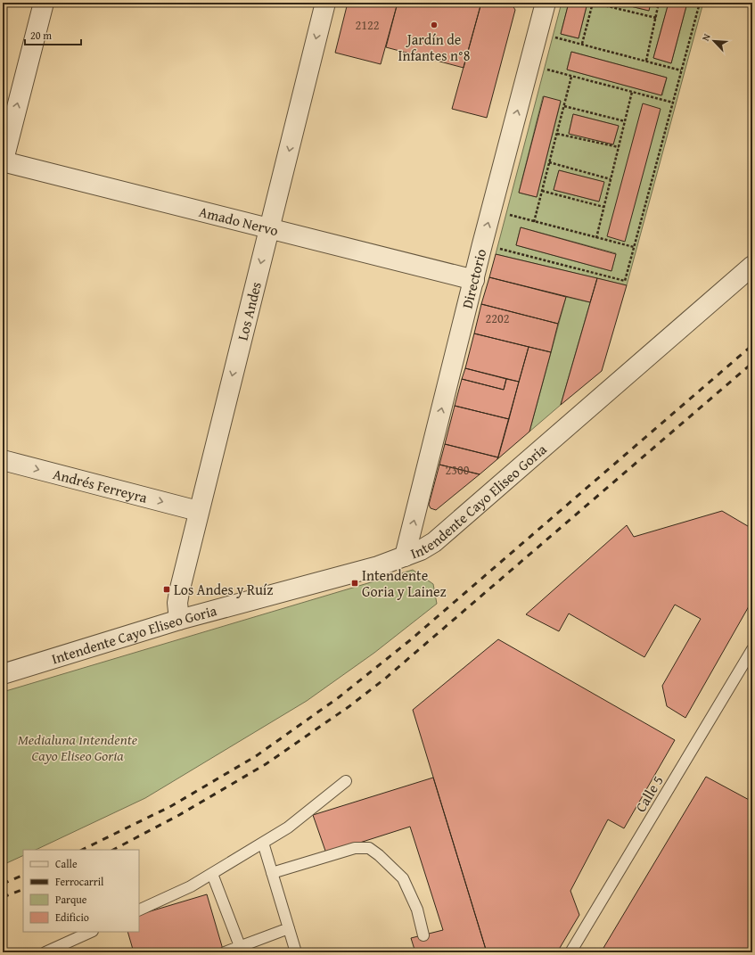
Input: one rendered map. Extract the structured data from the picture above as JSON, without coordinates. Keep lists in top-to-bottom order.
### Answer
{
  "streets": {
    "street": [
      "Amado Nervo",
      "Directorio",
      "Los Andes",
      "Andrés Ferreyra",
      "Intendente Cayo Eliseo Goria"
    ],
    "lane": ["Calle 5"]
  },
  "crossings": [
    ["Amado Nervo", "Directorio"],
    ["Amado Nervo", "Los Andes"],
    ["Directorio", "Intendente Cayo Eliseo Goria"],
    ["Los Andes", "Andrés Ferreyra"],
    ["Los Andes", "Intendente Cayo Eliseo Goria"]
  ],
  "one_way": ["Directorio", "Los Andes", "Andrés Ferreyra"],
  "parks": ["Medialuna Intendente Cayo Eliseo Goria"],
  "places": {
    "other": ["Jardín de Infantes n°8"],
    "transit": ["Intendente Goria y Lainez", "Los Andes y Ruíz"]
  },
  "house_numbers": ["2122", "2202", "2300"],
  "legend": [
    "Calle",
    "Ferrocarril",
    "Parque",
    "Edificio"
  ],
  "scale_bar": "20 m",
  "north": "top left"
}
